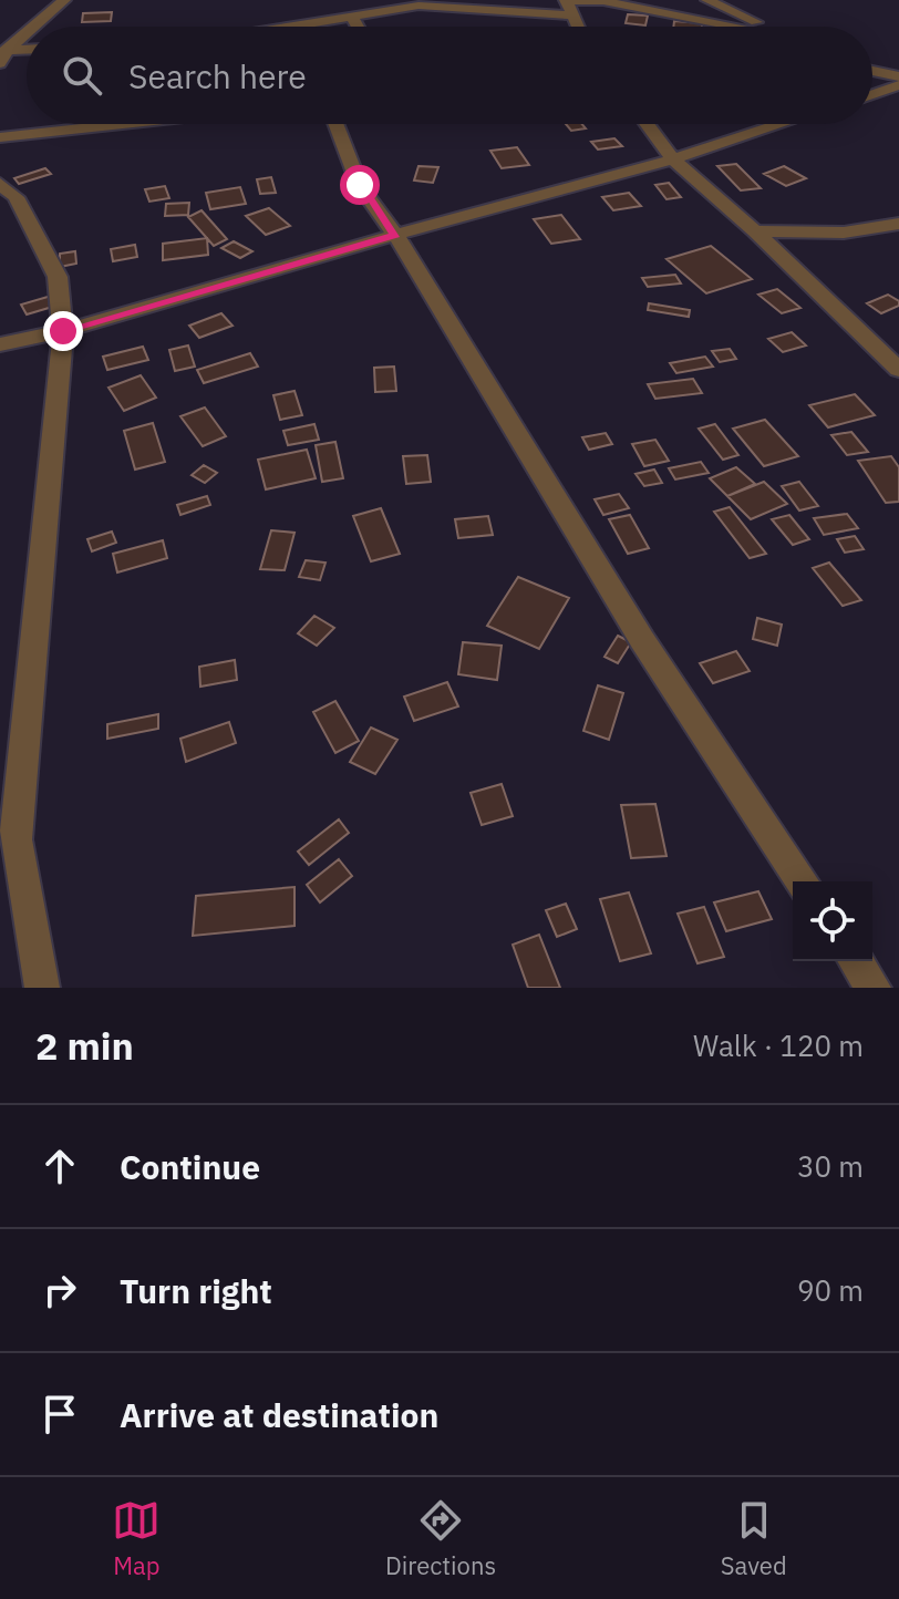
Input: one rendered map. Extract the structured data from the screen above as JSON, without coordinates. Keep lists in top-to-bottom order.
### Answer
{
  "page": {
    "search": "Search here",
    "heading": ["2 min", "Walk · 120 m"],
    "list": [
      ["Continue", "30 m"],
      ["Turn right", "90 m"],
      "Arrive at destination"
    ],
    "nav": ["Map", "Directions", "Saved"]
  }
}
